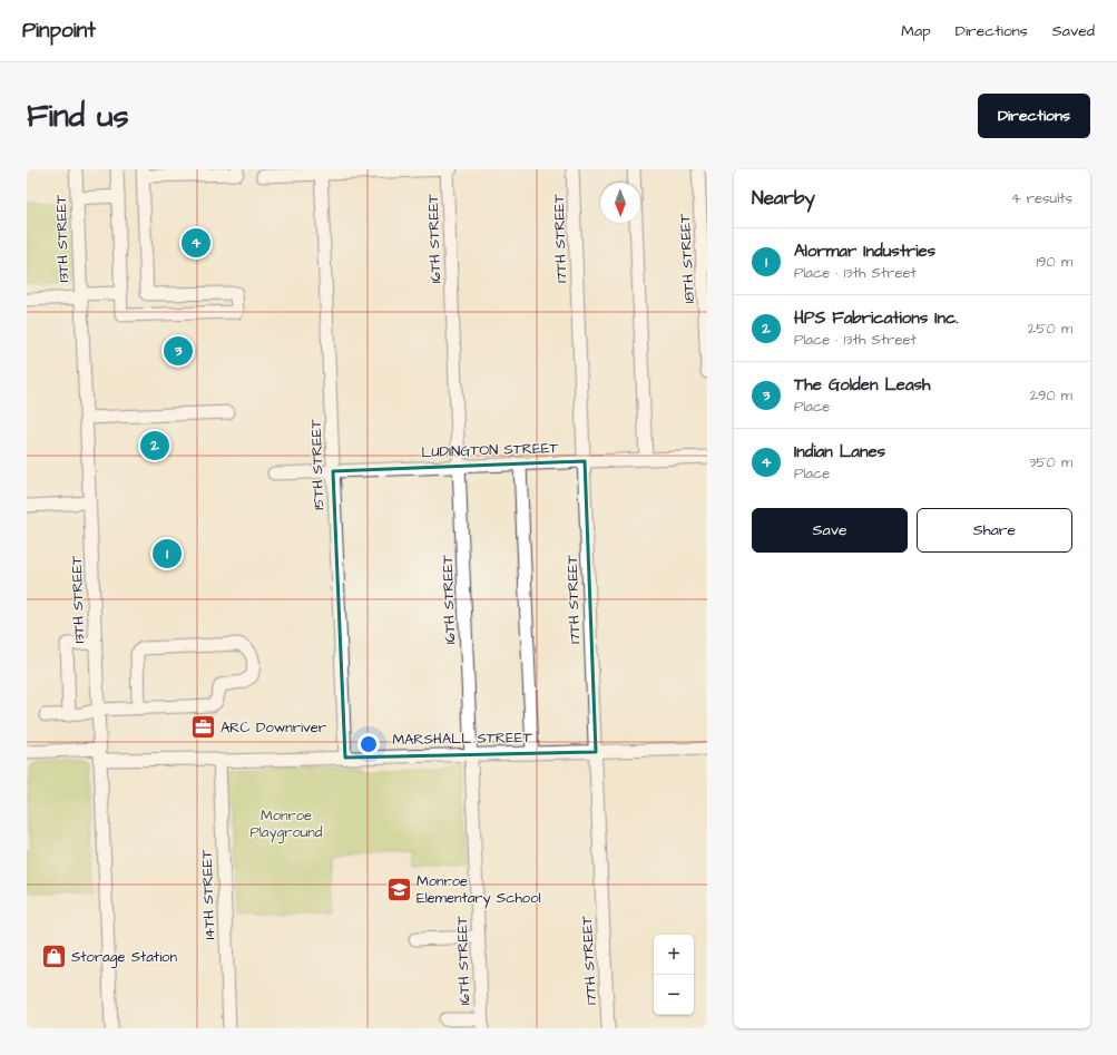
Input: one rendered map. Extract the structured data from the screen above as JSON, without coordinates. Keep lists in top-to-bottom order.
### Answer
{
  "streets": {
    "street": [
      "13TH STREET",
      "16TH STREET",
      "17TH STREET",
      "18TH STREET",
      "LUDINGTON STREET",
      "15TH STREET",
      "MARSHALL STREET",
      "14TH STREET"
    ]
  },
  "crossings": [
    ["13TH STREET", "MARSHALL STREET"],
    ["16TH STREET", "LUDINGTON STREET"],
    ["16TH STREET", "MARSHALL STREET"],
    ["17TH STREET", "LUDINGTON STREET"],
    ["17TH STREET", "MARSHALL STREET"],
    ["LUDINGTON STREET", "15TH STREET"],
    ["15TH STREET", "MARSHALL STREET"],
    ["MARSHALL STREET", "14TH STREET"]
  ],
  "parks": ["Monroe Playground"],
  "places": {
    "office": ["ARC Downriver"],
    "school or university": ["Monroe Elementary School"],
    "shop": ["Storage Station"]
  },
  "north": "bottom",
  "page": {
    "header": "Pinpoint",
    "nav": ["Map", "Directions", "Saved"],
    "buttons": [
      "Directions",
      ["Save", "Share"]
    ],
    "title": "Find us",
    "heading": ["Nearby", "4 results"],
    "pins": [
      "4",
      "3",
      "2",
      "1"
    ],
    "list": [
      {
        "mark": "1",
        "name": "Alormar Industries",
        "note": "Place · 13th Street",
        "value": "190 m"
      },
      {
        "mark": "2",
        "name": "HPS Fabrications Inc.",
        "note": "Place · 13th Street",
        "value": "250 m"
      },
      {
        "mark": "3",
        "name": "The Golden Leash",
        "note": "Place",
        "value": "290 m"
      },
      {
        "mark": "4",
        "name": "Indian Lanes",
        "note": "Place",
        "value": "350 m"
      }
    ],
    "map_buttons": ["+", "−"]
  }
}
